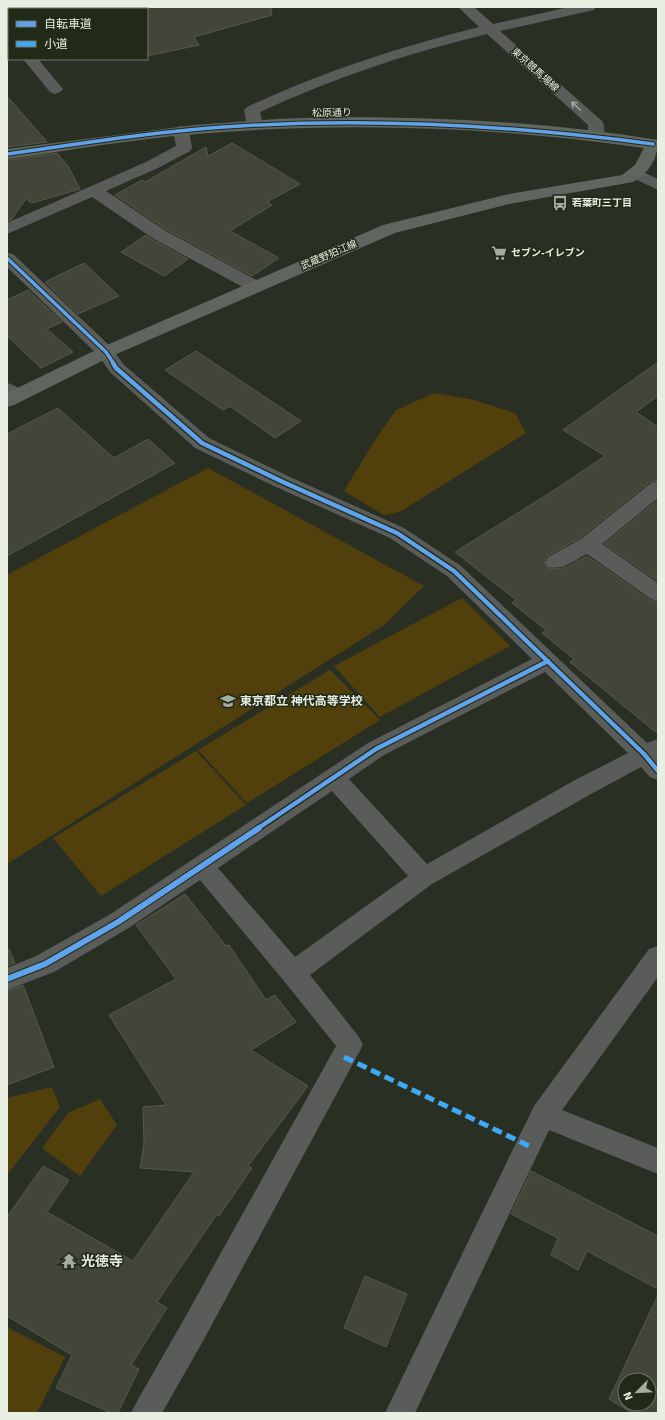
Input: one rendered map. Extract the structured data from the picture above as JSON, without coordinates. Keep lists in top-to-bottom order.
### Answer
{
  "streets": {
    "main road": ["松原通り", "武蔵野狛江線"],
    "street": ["東京競馬場線"]
  },
  "crossings": [
    ["東京競馬場線", "松原通り"]
  ],
  "one_way": ["東京競馬場線"],
  "places": {
    "bus stop": ["若葉町三丁目"],
    "supermarket": ["セブン-イレブン"],
    "school or university": ["東京都立 神代高等学校"],
    "temple": ["光徳寺"]
  },
  "legend": ["自転車道", "小道"],
  "north": "bottom left"
}
